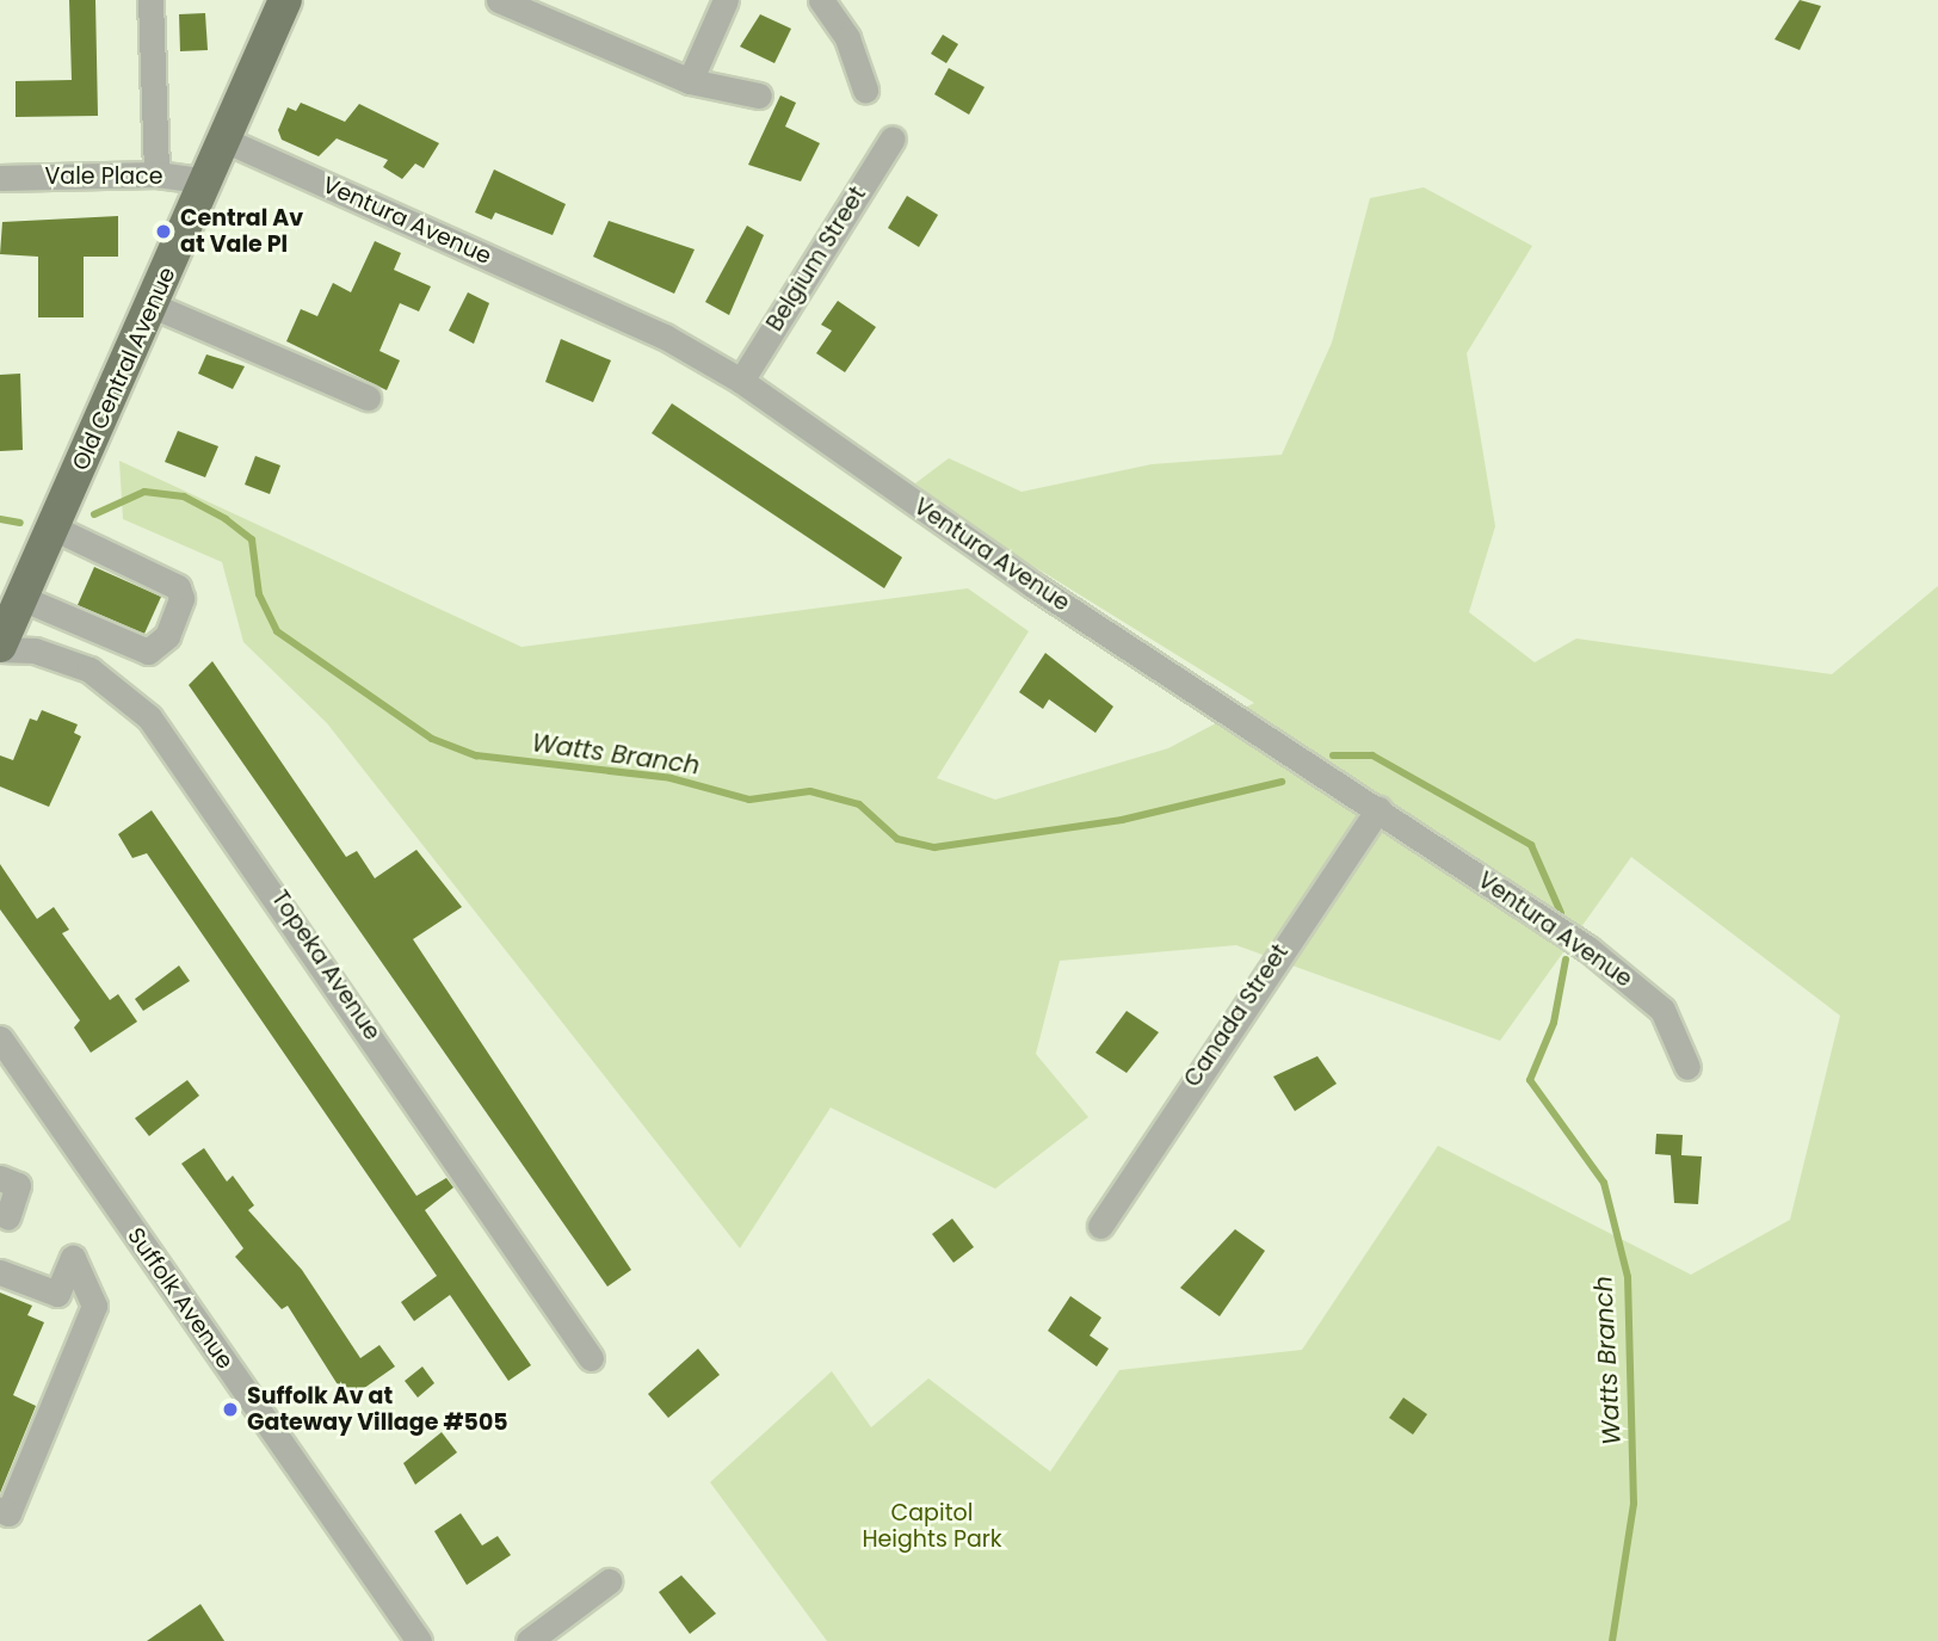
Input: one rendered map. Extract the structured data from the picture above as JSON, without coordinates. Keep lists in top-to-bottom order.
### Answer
{
  "streets": {
    "main road": ["Old Central Avenue"],
    "street": [
      "Vale Place",
      "Ventura Avenue",
      "Belgium Street",
      "Topeka Avenue",
      "Canada Street",
      "Suffolk Avenue"
    ]
  },
  "crossings": [
    ["Vale Place", "Old Central Avenue"],
    ["Ventura Avenue", "Belgium Street"],
    ["Ventura Avenue", "Old Central Avenue"],
    ["Ventura Avenue", "Canada Street"],
    ["Old Central Avenue", "Topeka Avenue"]
  ],
  "water": ["Watts Branch"],
  "parks": ["Capitol Heights Park"],
  "places": ["Central Av at Vale Pl", "Suffolk Av at Gateway Village #505"]
}
